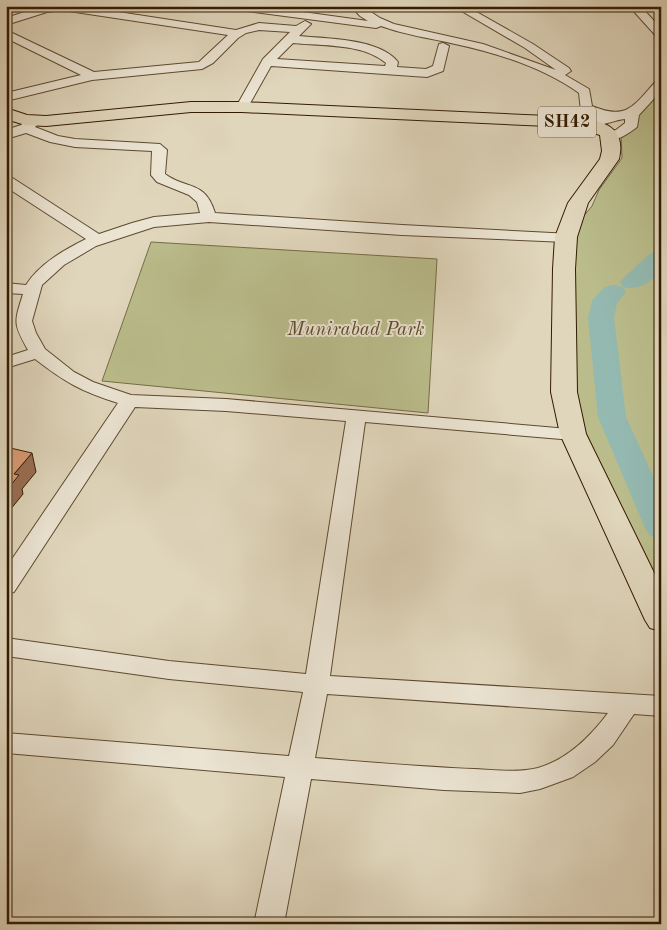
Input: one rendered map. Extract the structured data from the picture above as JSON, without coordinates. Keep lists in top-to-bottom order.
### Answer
{
  "streets": {
    "main road": ["SH42"]
  },
  "parks": ["Munirabad Park"]
}
